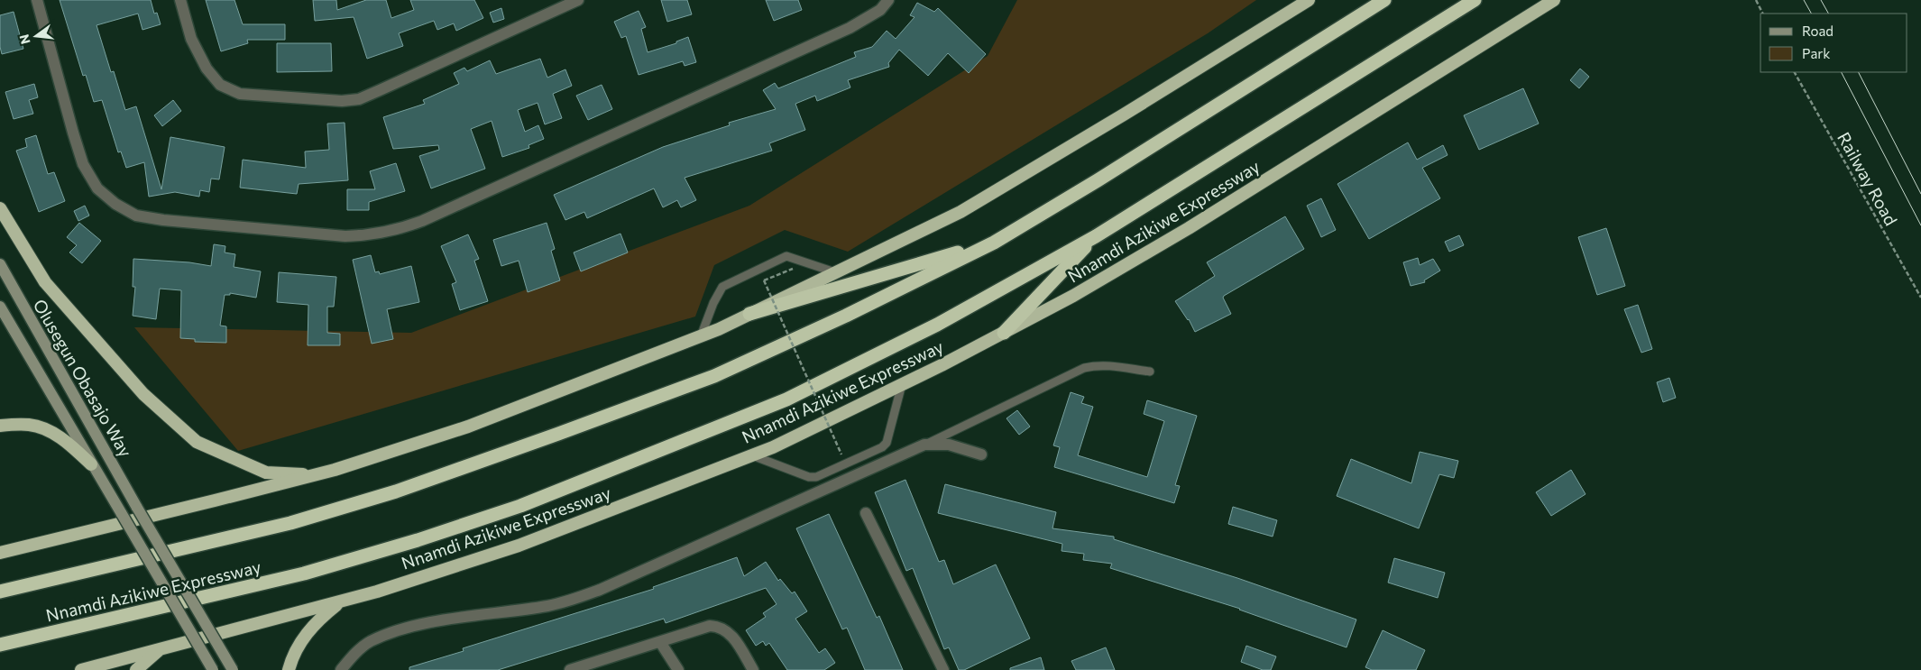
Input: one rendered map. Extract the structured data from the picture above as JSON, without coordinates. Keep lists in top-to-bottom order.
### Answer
{
  "streets": {
    "highway": ["Nnamdi Azikiwe Expressway"],
    "main road": ["Olusegun Obasajo Way"],
    "path": ["Railway Road"]
  },
  "legend": ["Road", "Park"],
  "north": "left"
}
